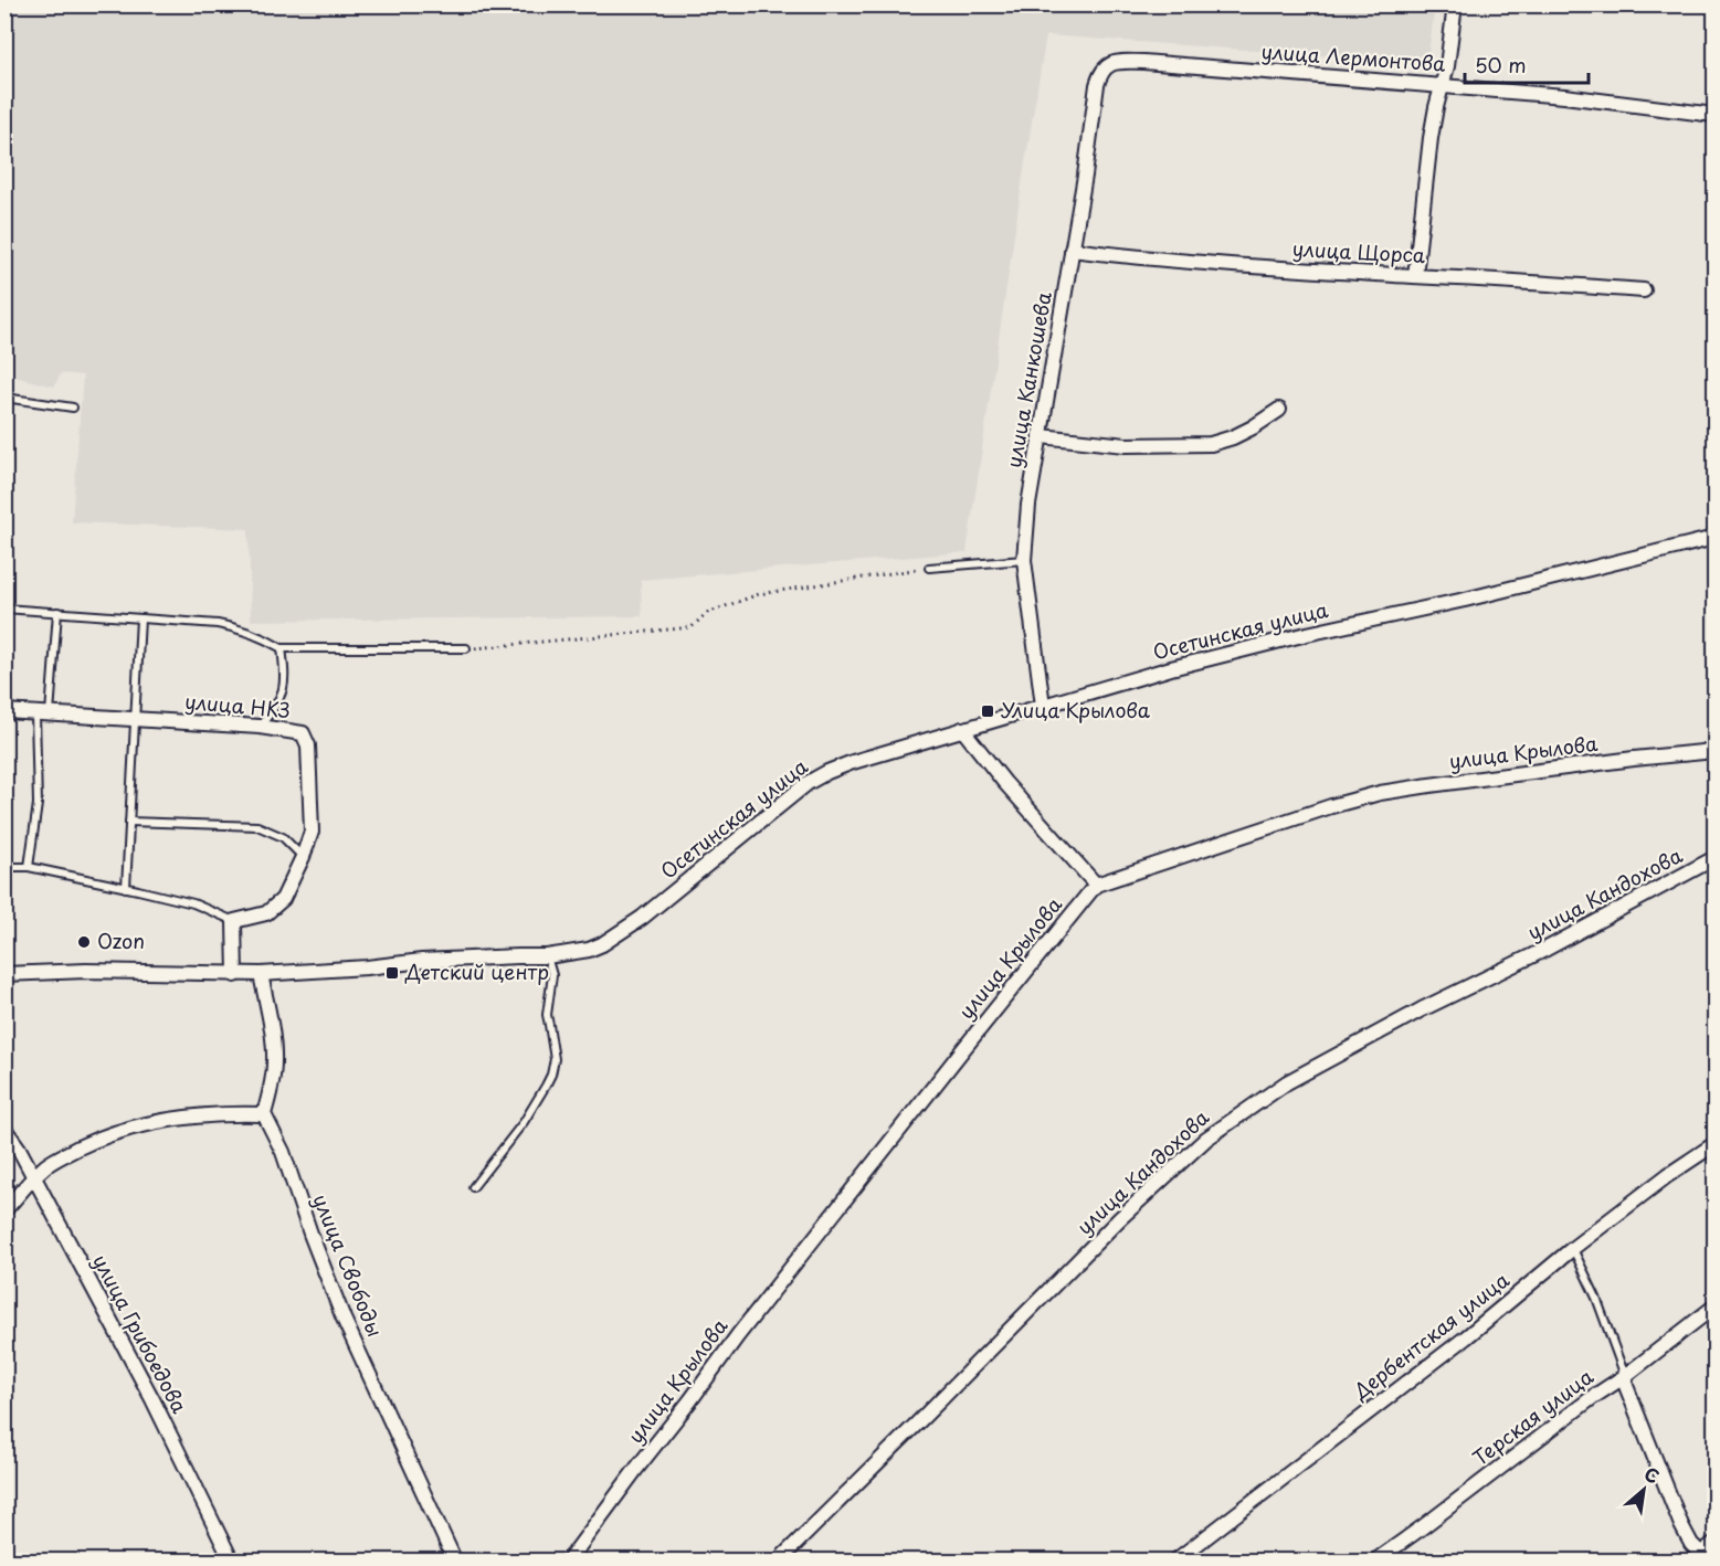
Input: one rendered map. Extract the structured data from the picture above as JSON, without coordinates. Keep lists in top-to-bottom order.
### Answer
{
  "streets": {
    "street": [
      "улица Лермонтова",
      "улица Щорса",
      "улица Канкошева",
      "Осетинская улица",
      "улица НКЗ",
      "улица Крылова",
      "улица Кандохова",
      "улица Свободы",
      "улица Грибоедова",
      "Дербентская улица",
      "Терская улица"
    ]
  },
  "crossings": [
    ["улица Лермонтова", "улица Канкошева"],
    ["улица Щорса", "улица Канкошева"],
    ["улица Канкошева", "Осетинская улица"]
  ],
  "places": {
    "transit": ["Улица Крылова", "Детский центр"],
    "other": ["Ozon"]
  },
  "scale_bar": "50 m",
  "north": "top right"
}
